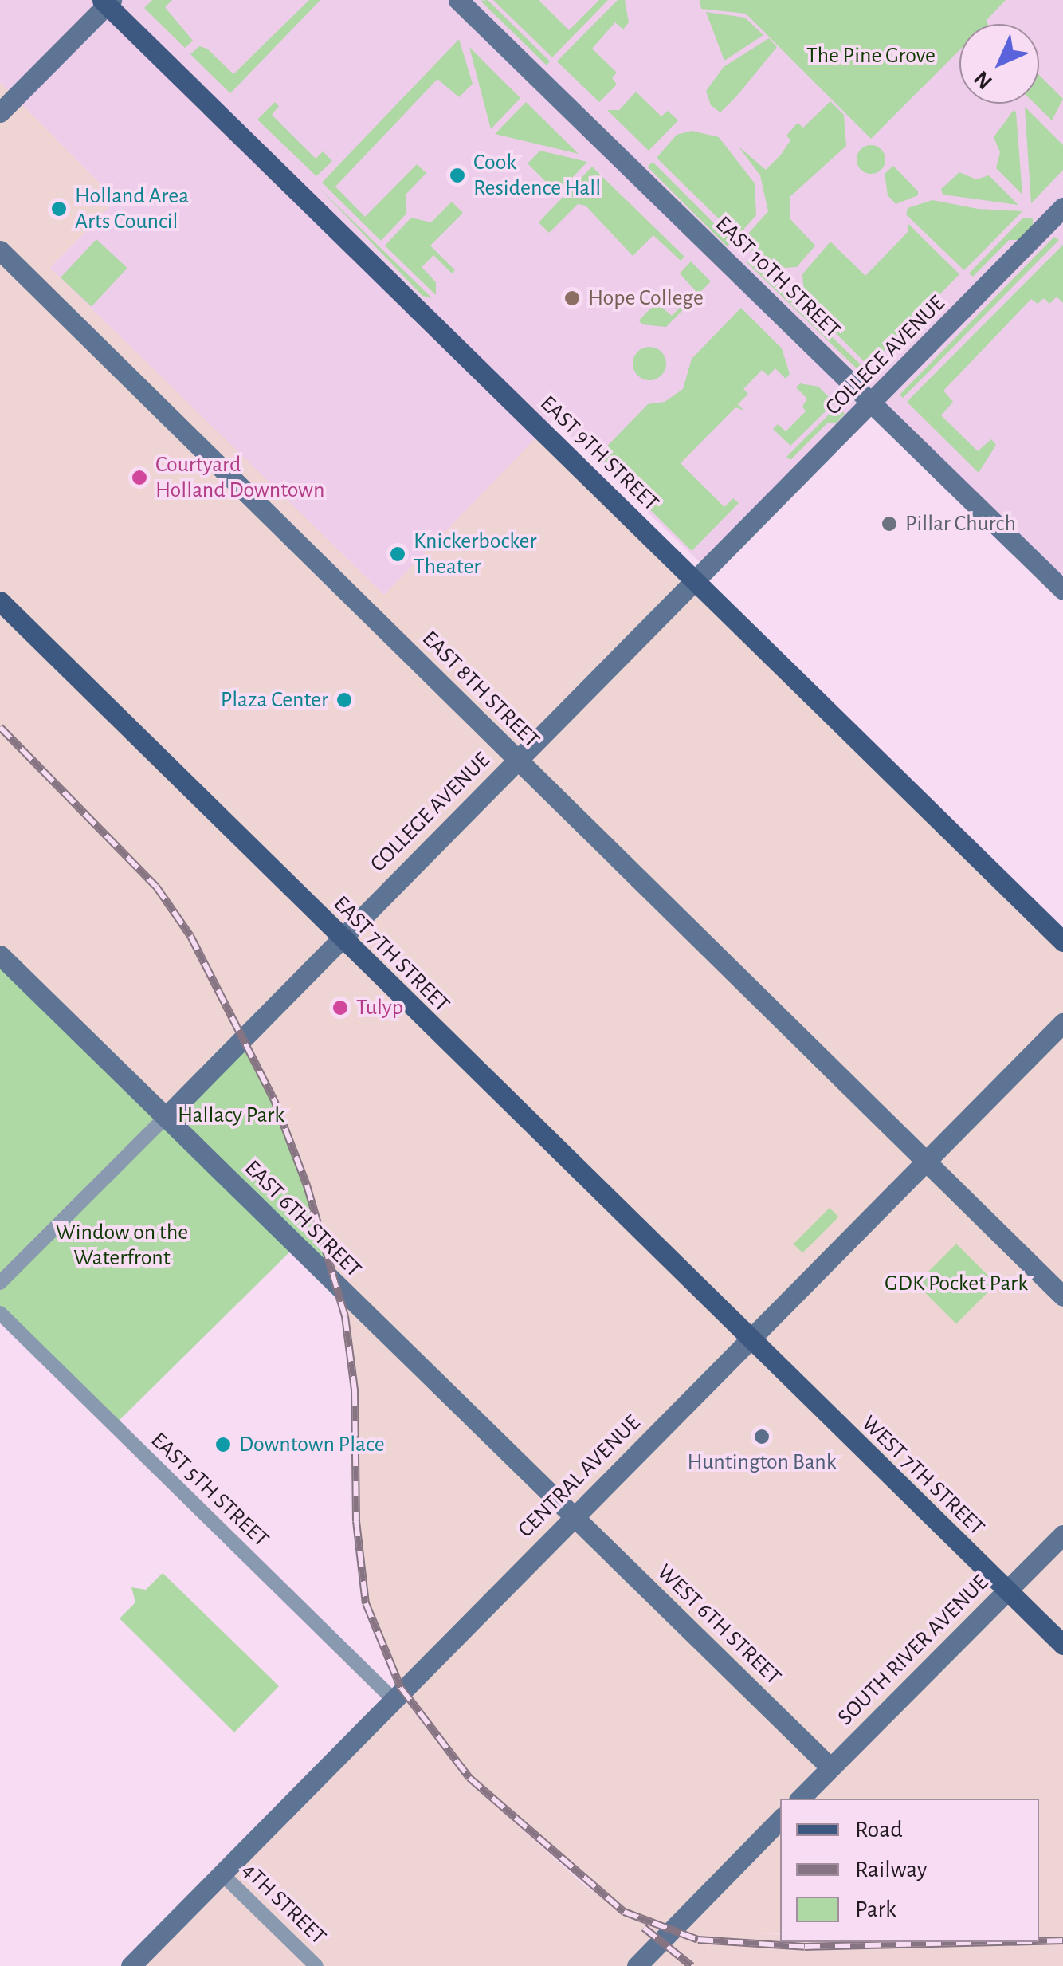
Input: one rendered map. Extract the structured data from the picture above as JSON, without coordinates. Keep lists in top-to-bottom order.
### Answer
{
  "streets": {
    "main road": ["EAST 9TH STREET", "EAST 7TH STREET", "WEST 7TH STREET"],
    "street": [
      "EAST 10TH STREET",
      "COLLEGE AVENUE",
      "EAST 8TH STREET",
      "EAST 6TH STREET",
      "CENTRAL AVENUE",
      "EAST 5TH STREET",
      "WEST 6TH STREET",
      "SOUTH RIVER AVENUE",
      "4TH STREET"
    ]
  },
  "crossings": [
    ["EAST 10TH STREET", "COLLEGE AVENUE"],
    ["COLLEGE AVENUE", "EAST 9TH STREET"],
    ["COLLEGE AVENUE", "EAST 8TH STREET"],
    ["COLLEGE AVENUE", "EAST 7TH STREET"],
    ["COLLEGE AVENUE", "EAST 6TH STREET"],
    ["EAST 8TH STREET", "CENTRAL AVENUE"],
    ["EAST 7TH STREET", "WEST 7TH STREET"],
    ["EAST 7TH STREET", "CENTRAL AVENUE"],
    ["EAST 6TH STREET", "CENTRAL AVENUE"],
    ["EAST 6TH STREET", "WEST 6TH STREET"],
    ["WEST 7TH STREET", "CENTRAL AVENUE"],
    ["WEST 7TH STREET", "SOUTH RIVER AVENUE"],
    ["CENTRAL AVENUE", "EAST 5TH STREET"],
    ["CENTRAL AVENUE", "WEST 6TH STREET"],
    ["CENTRAL AVENUE", "4TH STREET"],
    ["WEST 6TH STREET", "SOUTH RIVER AVENUE"]
  ],
  "parks": [
    "The Pine Grove",
    "Hallacy Park",
    "Window on the Waterfront",
    "GDK Pocket Park"
  ],
  "places": [
    "Cook Residence Hall",
    "Holland Area Arts Council",
    "Hope College",
    "Courtyard Holland Downtown",
    "Pillar Church",
    "Knickerbocker Theater",
    "Plaza Center",
    "Tulyp",
    "Huntington Bank",
    "Downtown Place"
  ],
  "legend": ["Road", "Railway", "Park"],
  "north": "bottom left"
}
